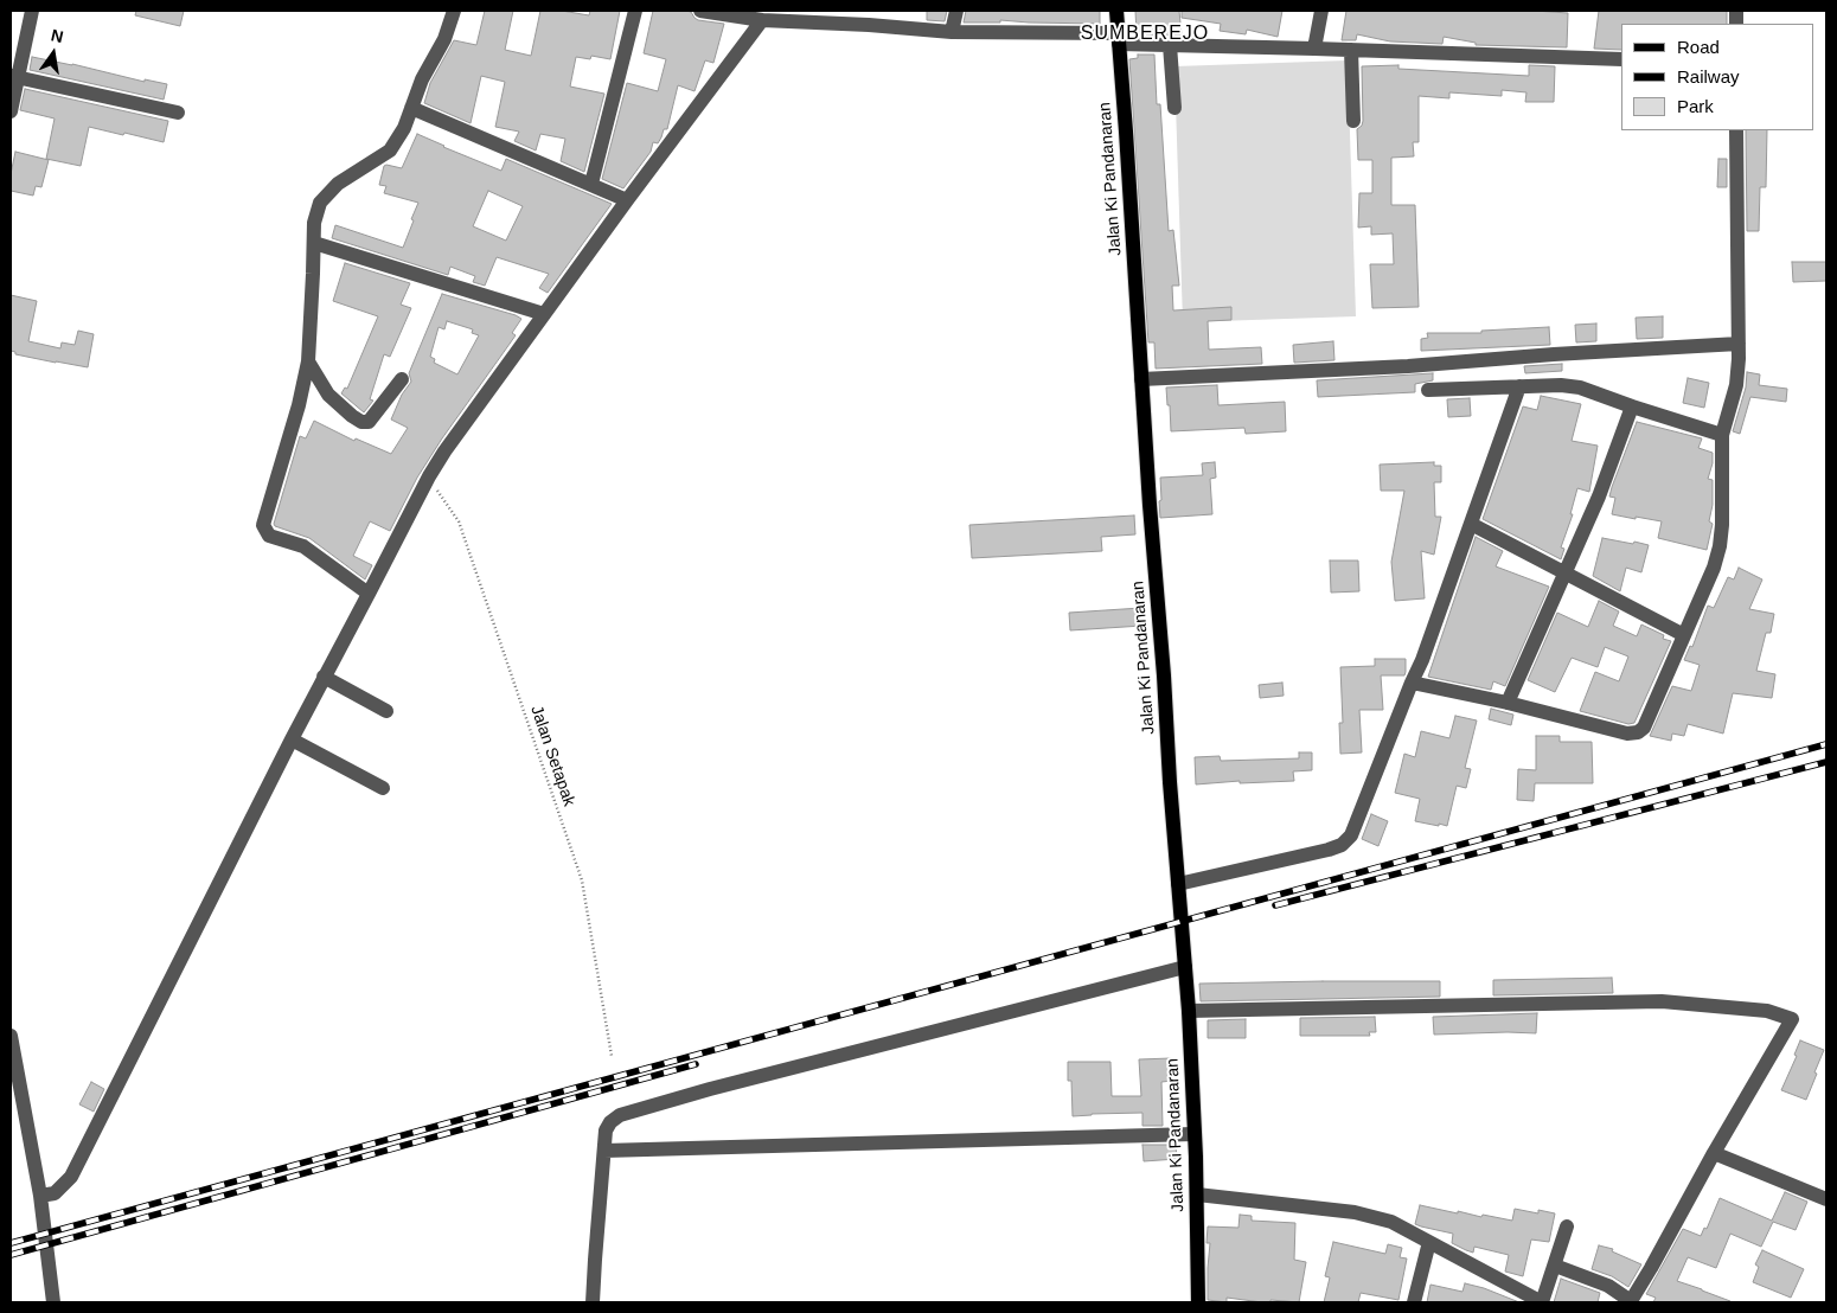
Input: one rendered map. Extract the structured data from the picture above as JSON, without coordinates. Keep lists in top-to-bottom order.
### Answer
{
  "streets": {
    "main road": ["Jalan Ki Pandanaran"],
    "path": ["Jalan Setapak"]
  },
  "districts": ["SUMBEREJO"],
  "legend": ["Road", "Railway", "Park"],
  "north": "top"
}
